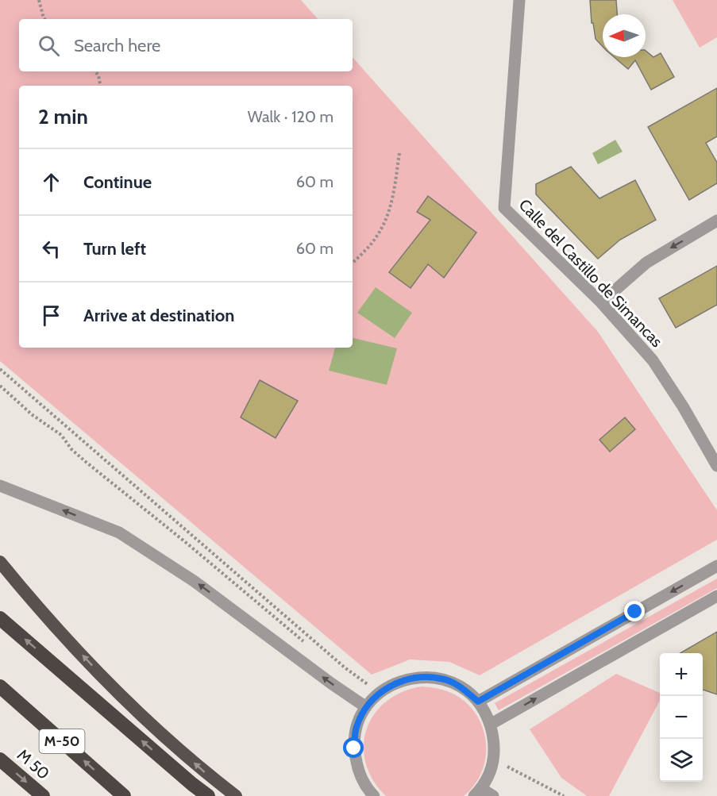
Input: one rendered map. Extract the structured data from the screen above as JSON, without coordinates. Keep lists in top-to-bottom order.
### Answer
{
  "streets": {
    "highway": ["M-50", "M 50"],
    "street": ["Calle del Castillo de Simancas"]
  },
  "north": "left",
  "page": {
    "search": "Search here",
    "heading": ["2 min", "Walk · 120 m"],
    "list": [
      ["Continue", "60 m"],
      ["Turn left", "60 m"],
      "Arrive at destination"
    ],
    "map_buttons": ["+", "−"]
  }
}
